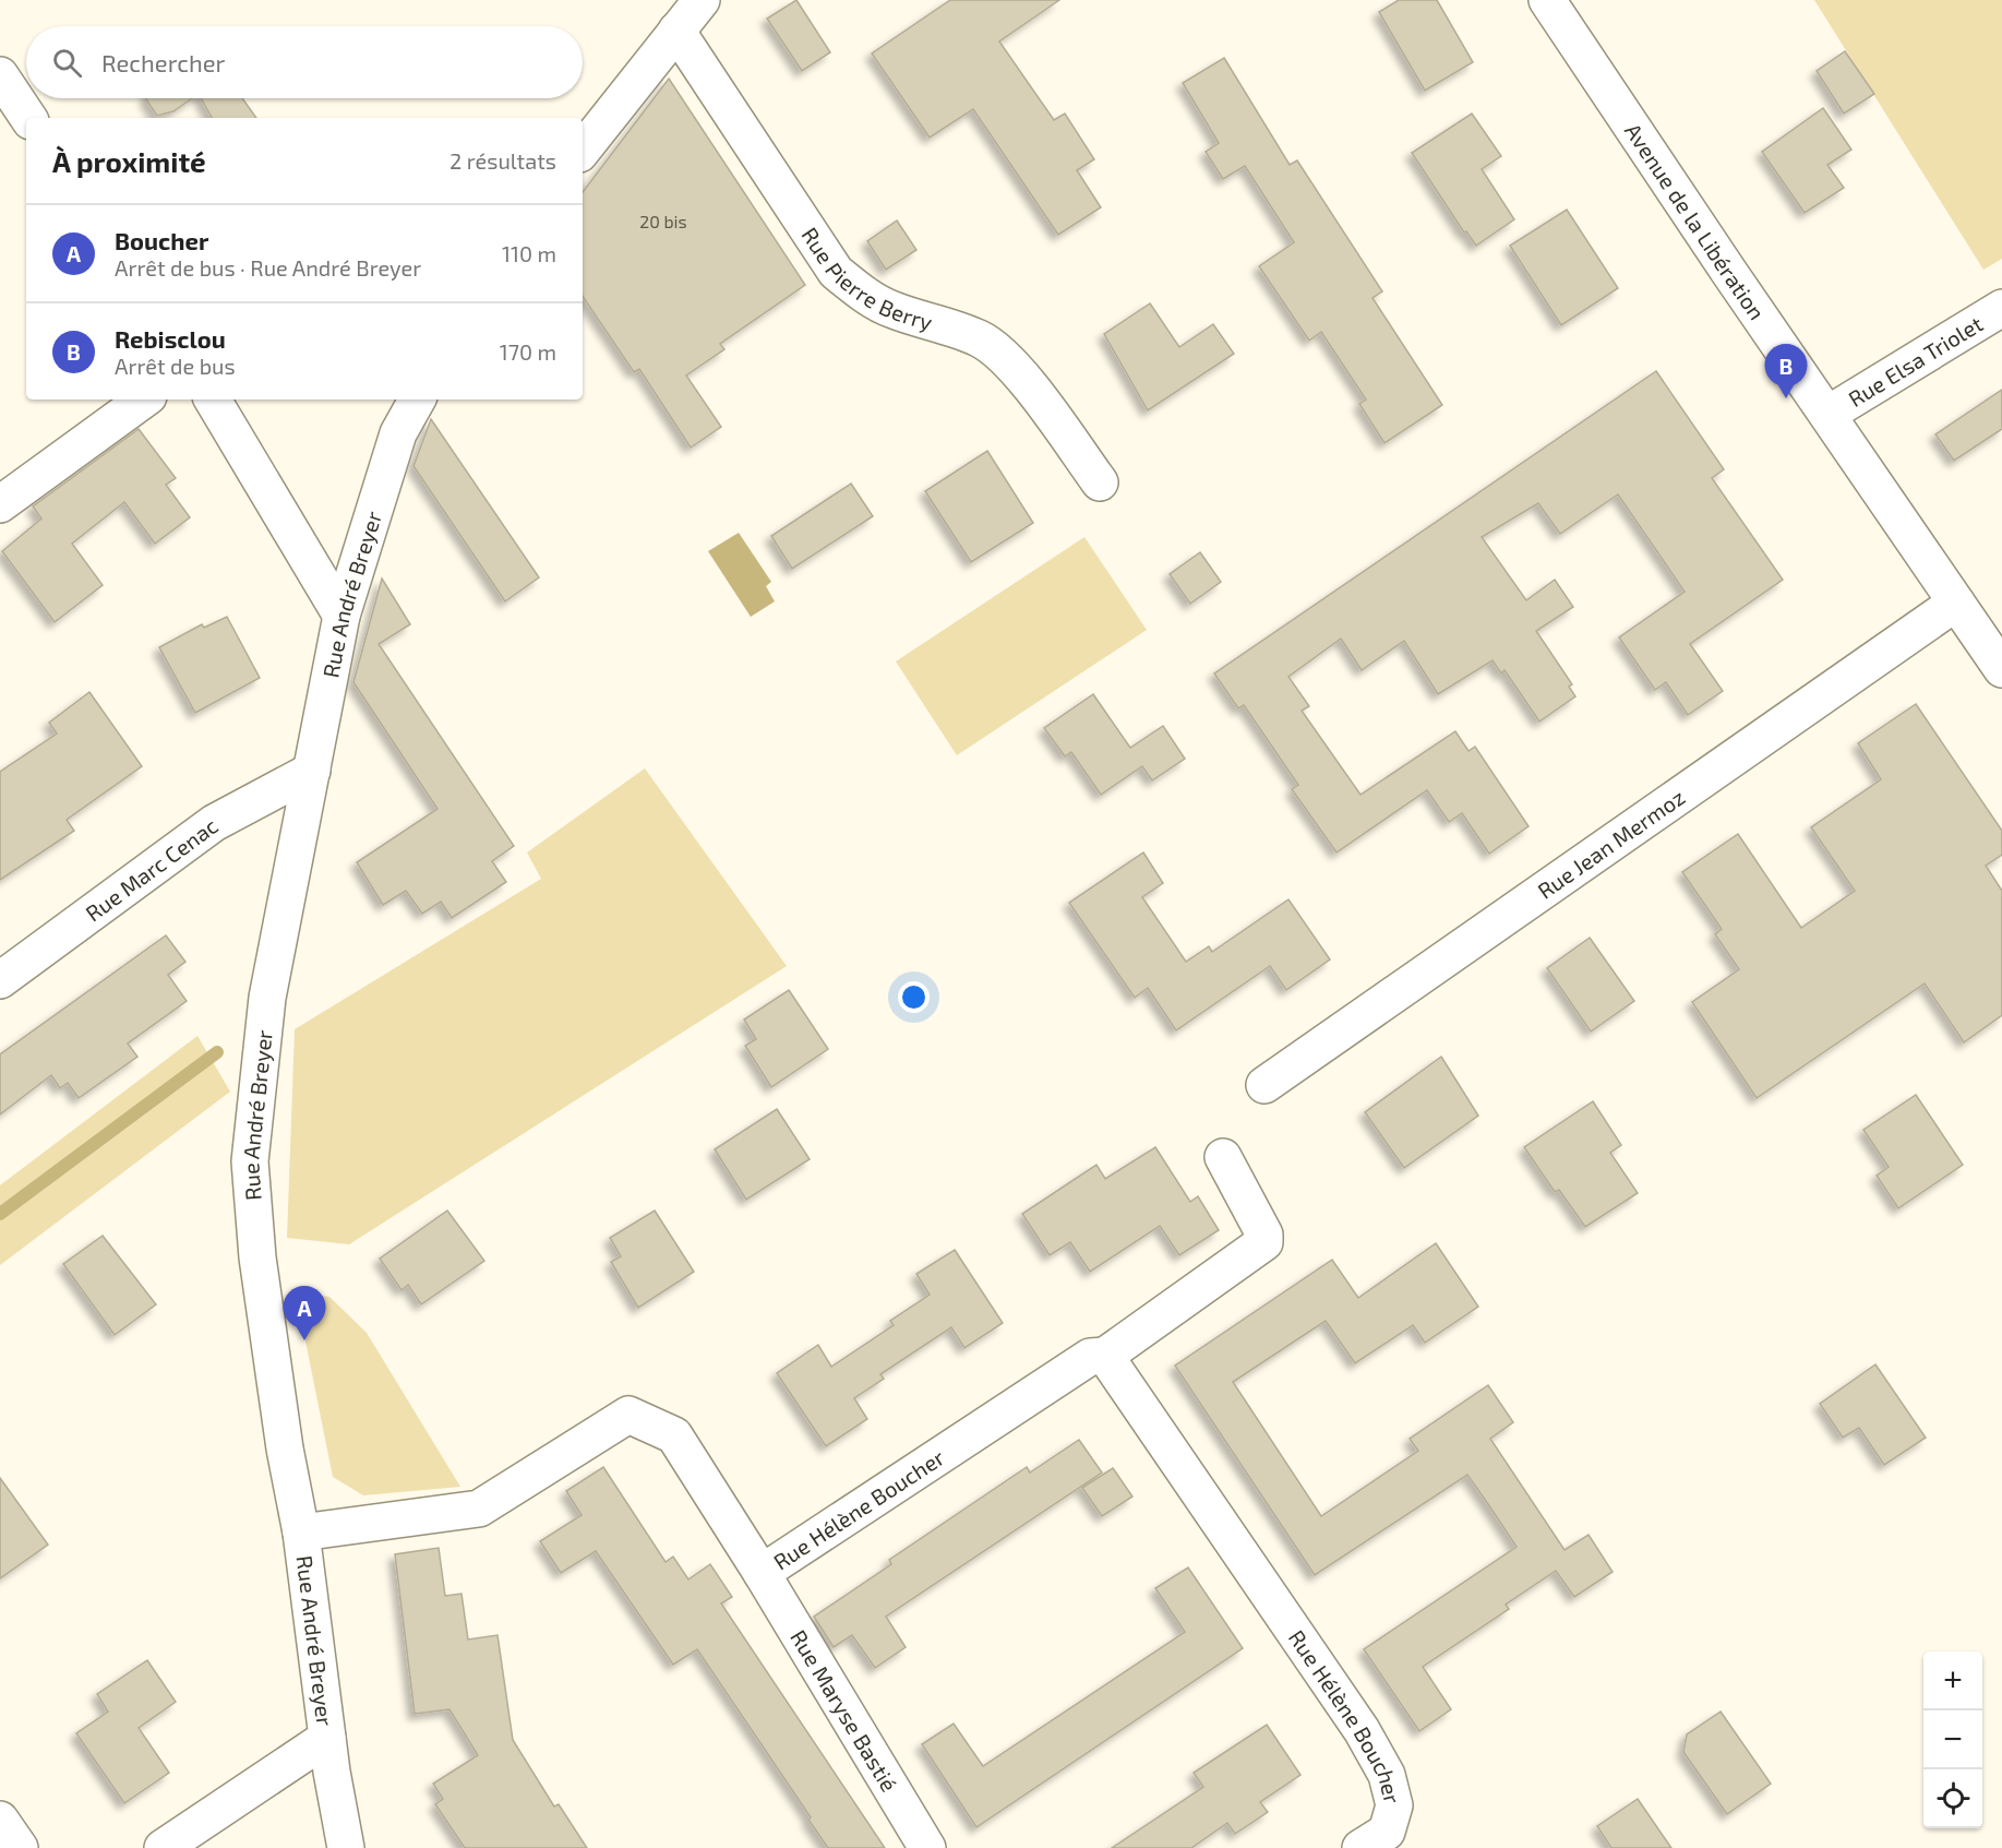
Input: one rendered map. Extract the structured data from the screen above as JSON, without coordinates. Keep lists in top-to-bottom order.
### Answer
{
  "streets": {
    "street": [
      "Avenue de la Libération",
      "Rue Pierre Berry",
      "Rue Elsa Triolet",
      "Rue André Breyer",
      "Rue Jean Mermoz",
      "Rue Marc Cenac",
      "Rue Hélène Boucher",
      "Rue Maryse Bastié"
    ]
  },
  "crossings": [
    ["Avenue de la Libération", "Rue Elsa Triolet"],
    ["Avenue de la Libération", "Rue Jean Mermoz"],
    ["Rue André Breyer", "Rue Marc Cenac"],
    ["Rue André Breyer", "Rue Hélène Boucher"],
    ["Rue Hélène Boucher", "Rue Maryse Bastié"]
  ],
  "house_numbers": ["20 bis"],
  "page": {
    "search": "Rechercher",
    "heading": ["À proximité", "2 résultats"],
    "list": [
      {
        "mark": "A",
        "name": "Boucher",
        "note": "Arrêt de bus · Rue André Breyer",
        "value": "110 m"
      },
      {
        "mark": "B",
        "name": "Rebisclou",
        "note": "Arrêt de bus",
        "value": "170 m"
      }
    ],
    "pins": ["B", "A"],
    "map_buttons": ["+", "−"]
  }
}
